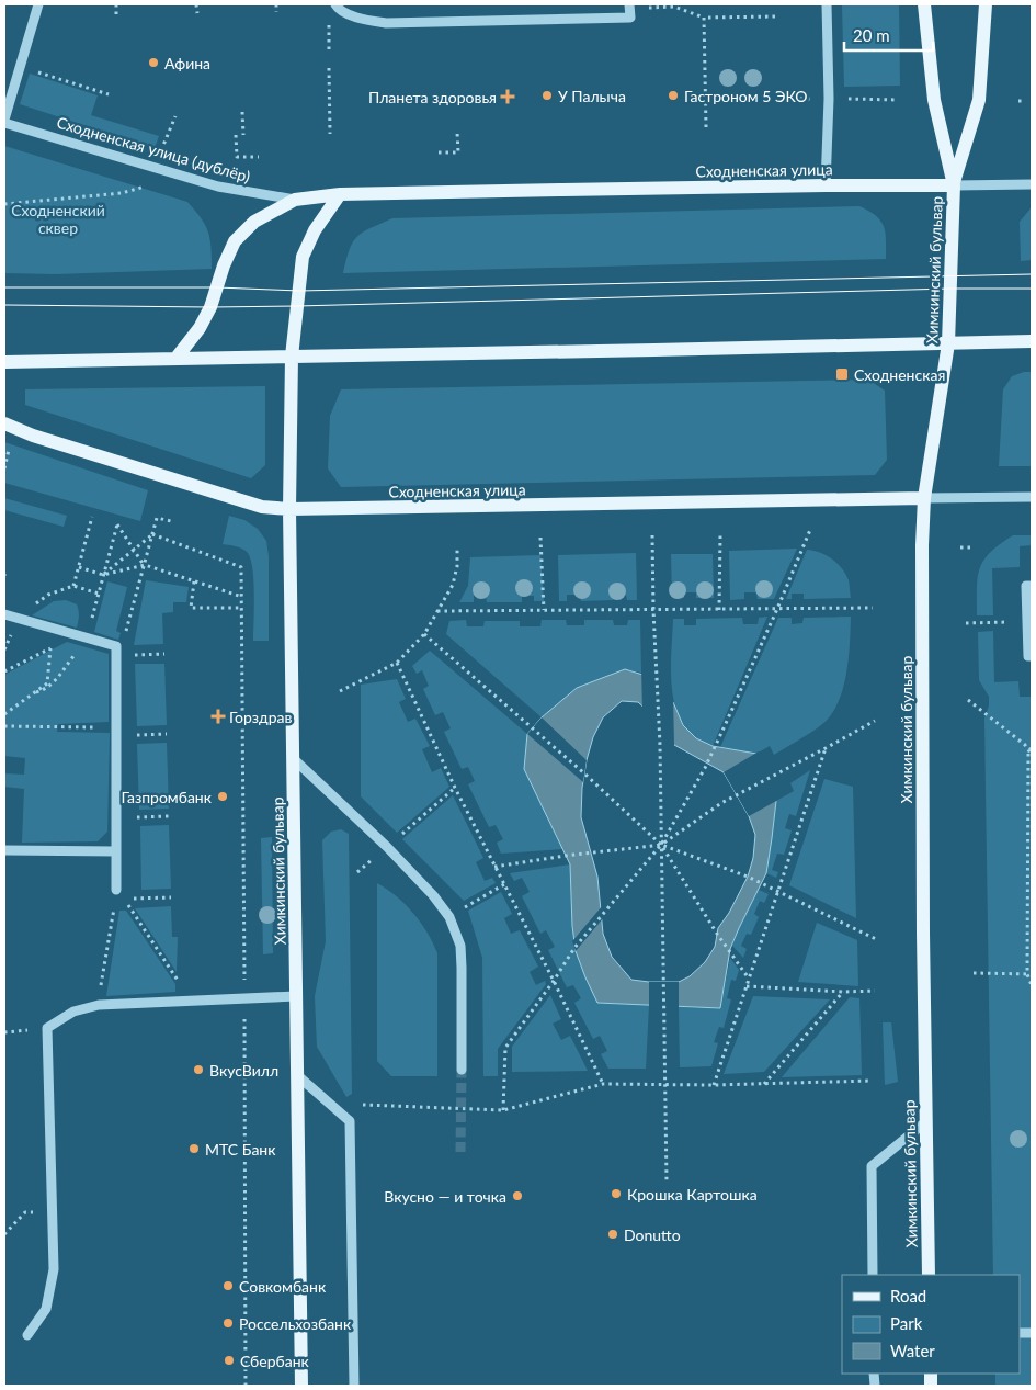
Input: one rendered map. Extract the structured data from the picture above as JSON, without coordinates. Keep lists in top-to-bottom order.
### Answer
{
  "streets": {
    "main road": ["Сходненская улица", "Химкинский бульвар"],
    "street": ["Сходненская улица (дублёр)"]
  },
  "crossings": [
    ["Сходненская улица (дублёр)", "Сходненская улица"],
    ["Сходненская улица", "Химкинский бульвар"]
  ],
  "parks": ["Сходненский сквер"],
  "places": {
    "other": [
      "Афина",
      "У Палыча",
      "Гастроном 5 ЭКО",
      "Газпромбанк",
      "ВкусВилл",
      "МТС Банк",
      "Крошка Картошка",
      "Вкусно — и точка",
      "Donutto",
      "Совкомбанк",
      "Россельхозбанк",
      "Сбербанк"
    ],
    "health": ["Планета здоровья", "Горздрав"],
    "transit": ["Сходненская"]
  },
  "legend": ["Road", "Park", "Water"],
  "scale_bar": "20 m"
}
